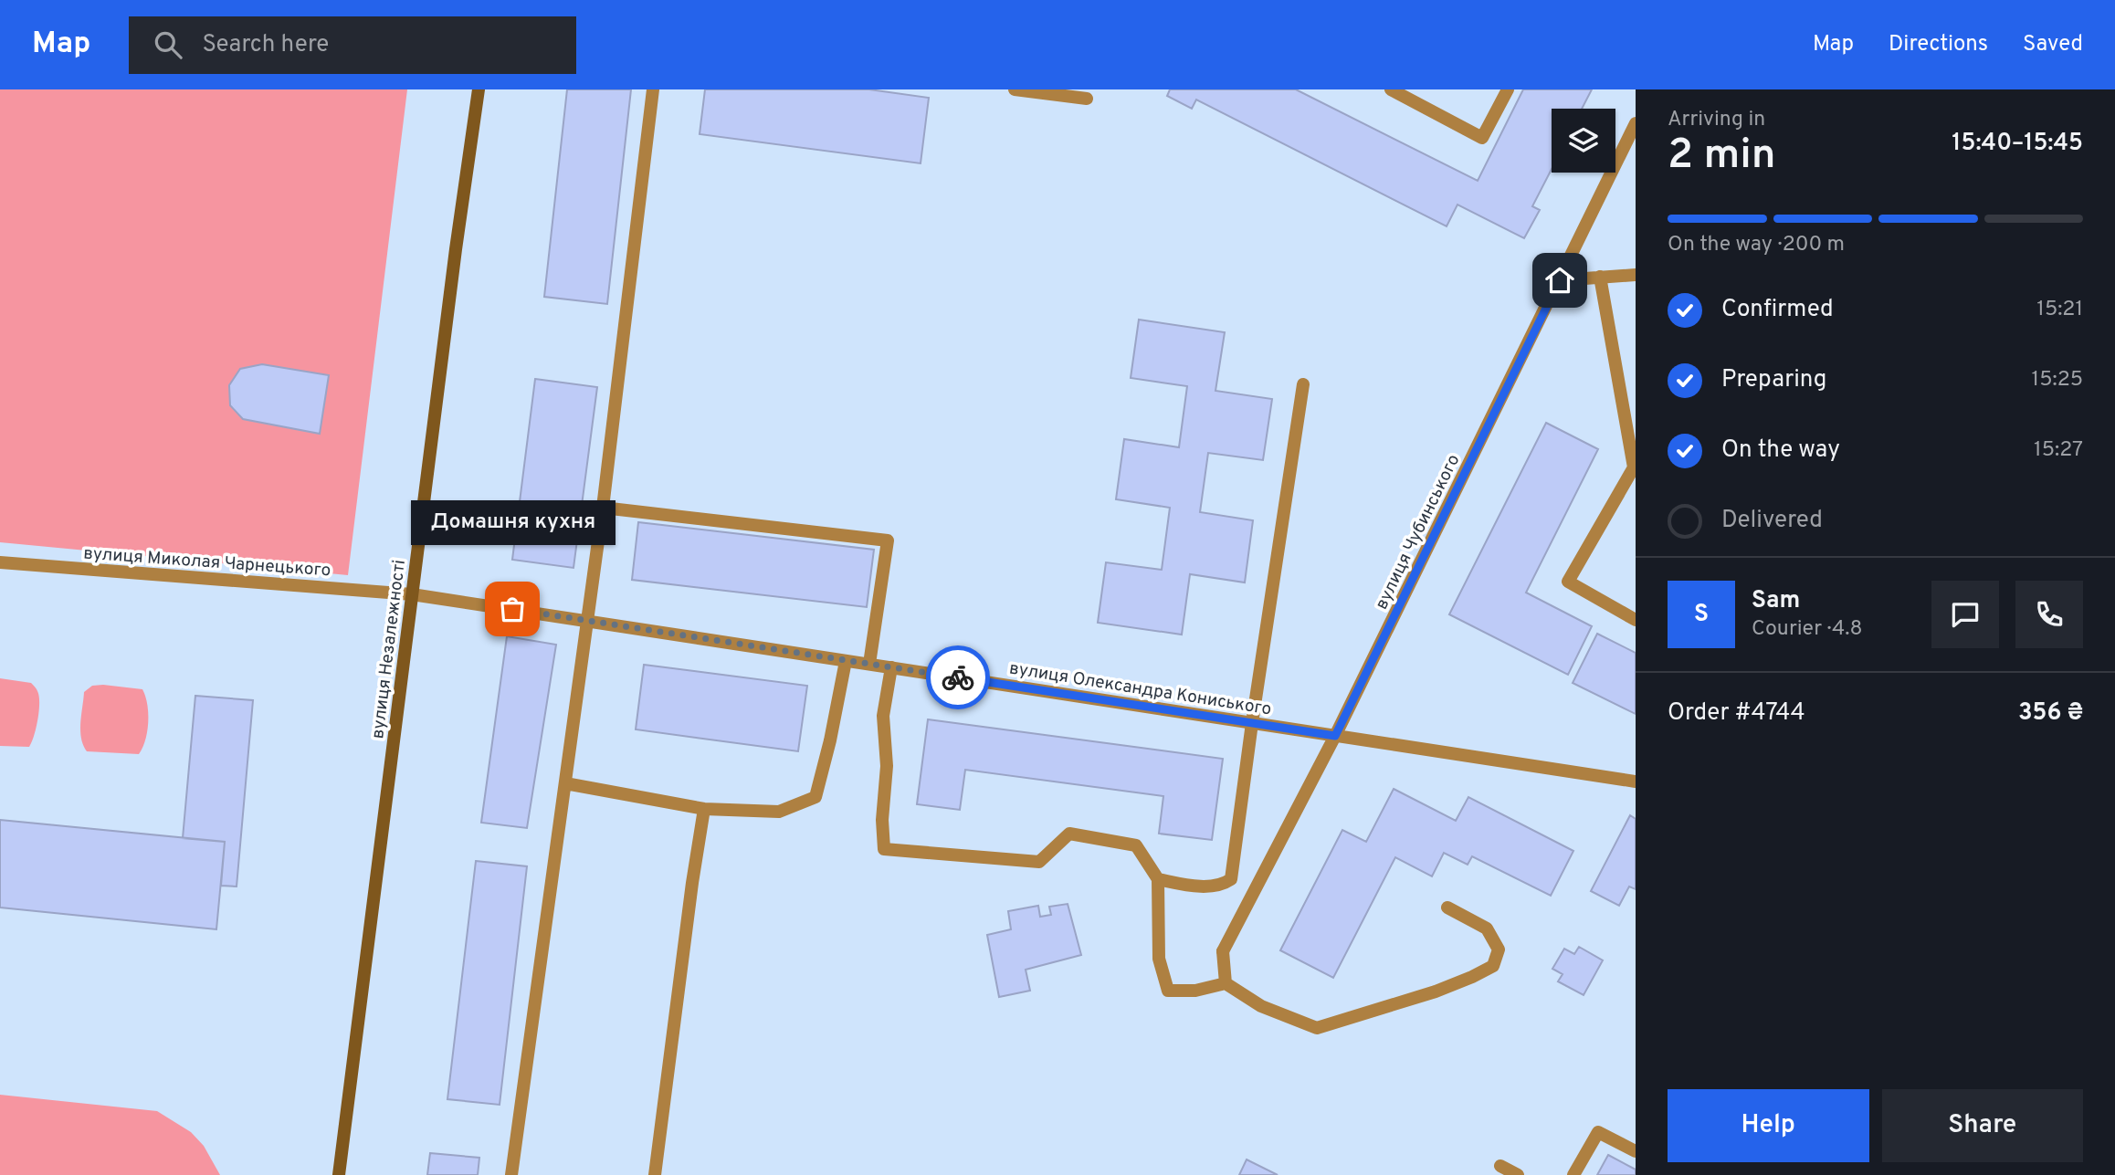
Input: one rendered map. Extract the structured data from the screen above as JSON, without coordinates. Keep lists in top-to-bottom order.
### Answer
{
  "streets": {
    "main road": ["вулиця Незалежності"],
    "street": ["вулиця Чубинського", "вулиця Миколая Чарнецького", "вулиця Олександра Кониського"]
  },
  "crossings": [
    ["вулиця Чубинського", "вулиця Олександра Кониського"],
    ["вулиця Миколая Чарнецького", "вулиця Незалежності"],
    ["вулиця Миколая Чарнецького", "вулиця Олександра Кониського"],
    ["вулиця Незалежності", "вулиця Олександра Кониського"]
  ],
  "places": ["Домашня кухня"],
  "page": {
    "header": "Map",
    "search": "Search here",
    "nav": ["Map", "Directions", "Saved"],
    "heading": ["2 min", "Arriving in", "15:40–15:45"],
    "panel": [
      "Sam",
      "Courier · 4.8",
      "Order #4744",
      "356 ₴"
    ],
    "bar": "On the way · 200 m",
    "list": [
      ["Confirmed", "15:21"],
      ["Preparing", "15:25"],
      ["On the way", "15:27"],
      "Delivered"
    ],
    "bubble": "Домашня кухня",
    "round": "S",
    "buttons": ["Help", "Share"]
  }
}
